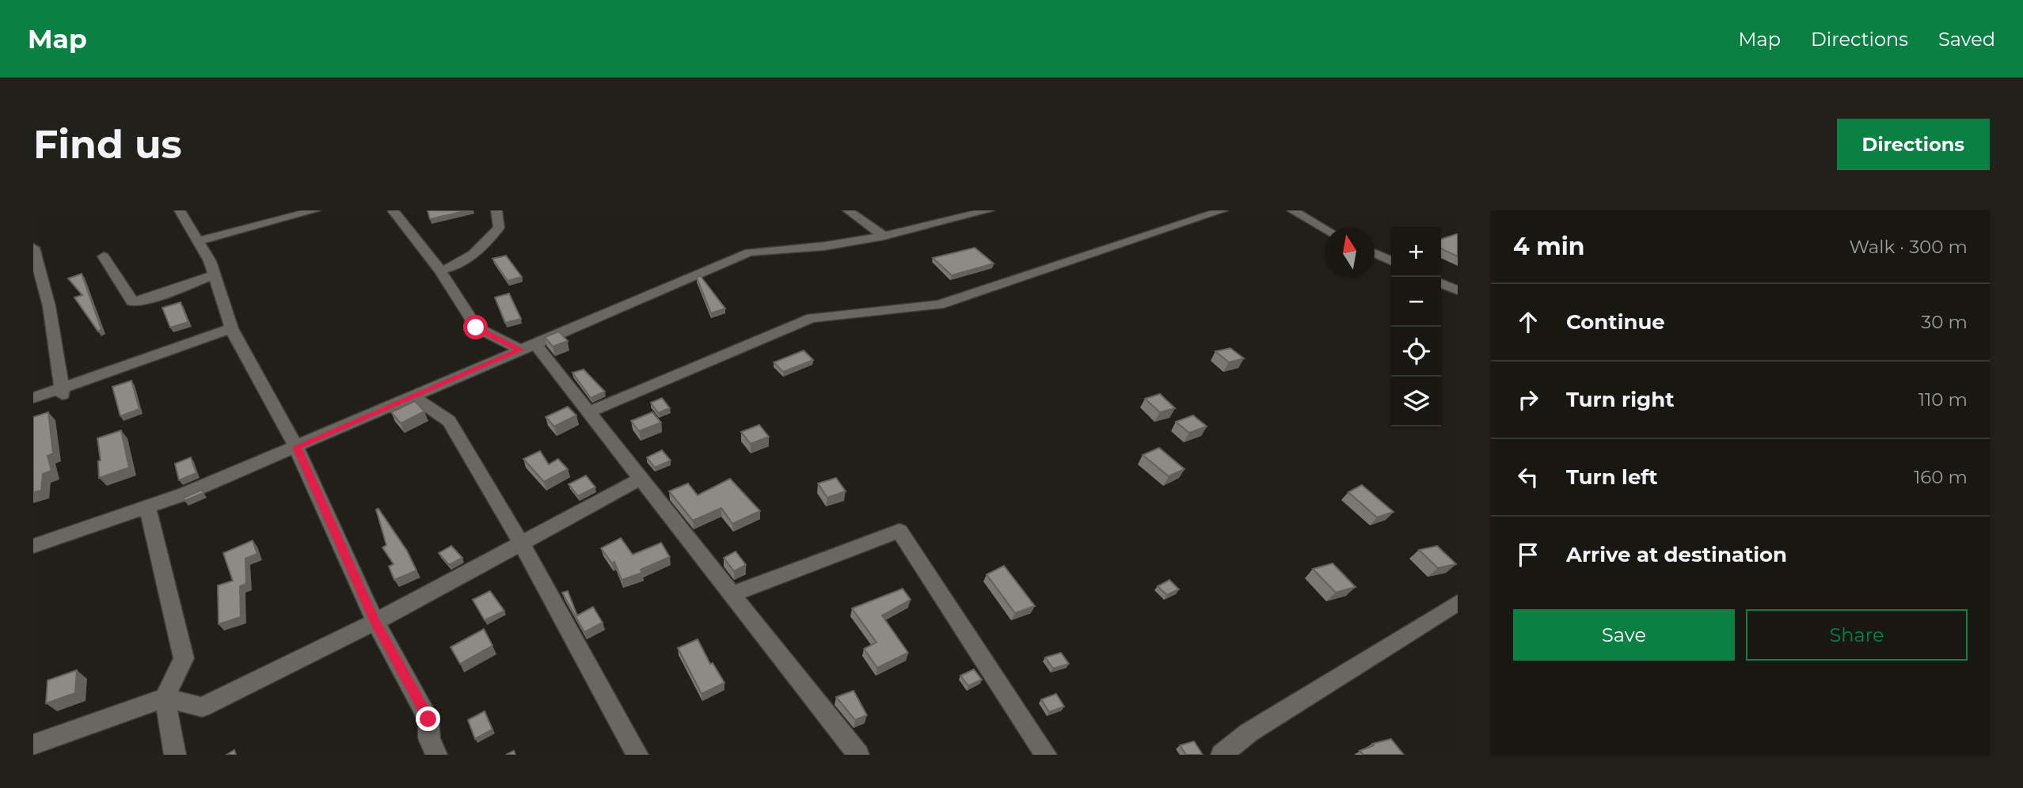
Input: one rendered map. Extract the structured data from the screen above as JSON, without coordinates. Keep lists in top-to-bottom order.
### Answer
{
  "north": "top",
  "page": {
    "header": "Map",
    "nav": ["Map", "Directions", "Saved"],
    "buttons": [
      "Directions",
      ["Save", "Share"]
    ],
    "title": "Find us",
    "heading": ["4 min", "Walk · 300 m"],
    "map_buttons": ["+", "−"],
    "list": [
      ["Continue", "30 m"],
      ["Turn right", "110 m"],
      ["Turn left", "160 m"],
      "Arrive at destination"
    ]
  }
}
